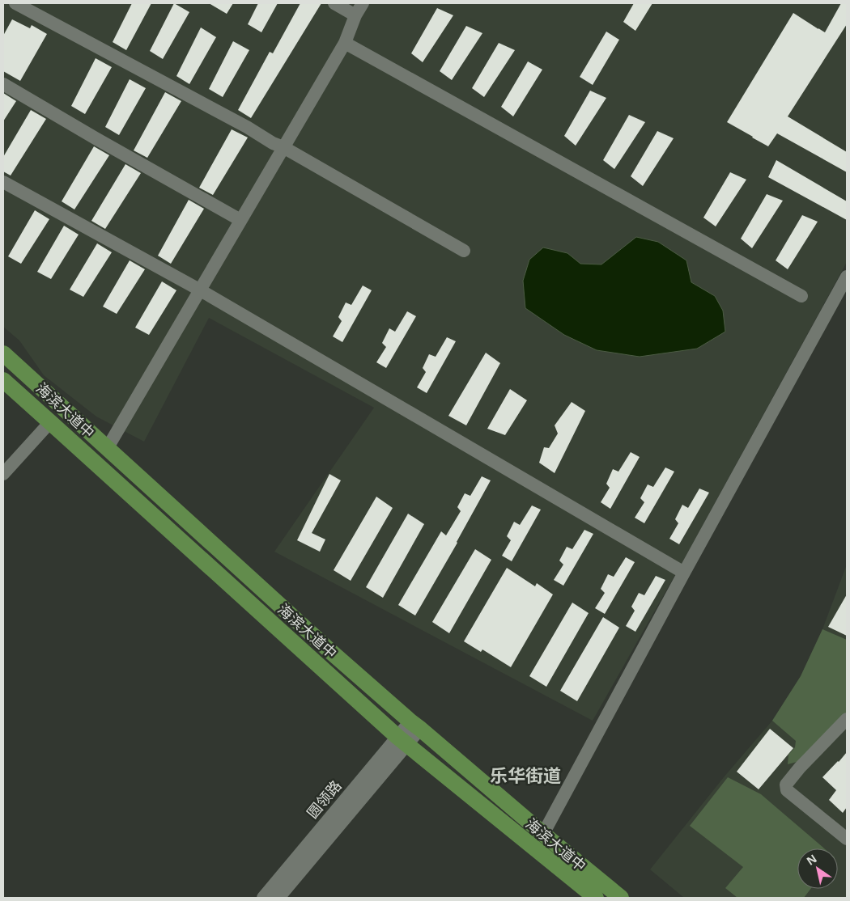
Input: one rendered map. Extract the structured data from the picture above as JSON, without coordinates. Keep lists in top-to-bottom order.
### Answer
{
  "streets": {
    "main road": ["海滨大道中"],
    "street": ["圆领路"]
  },
  "crossings": [
    ["海滨大道中", "圆领路"]
  ],
  "districts": ["乐华街道"],
  "north": "top left"
}
